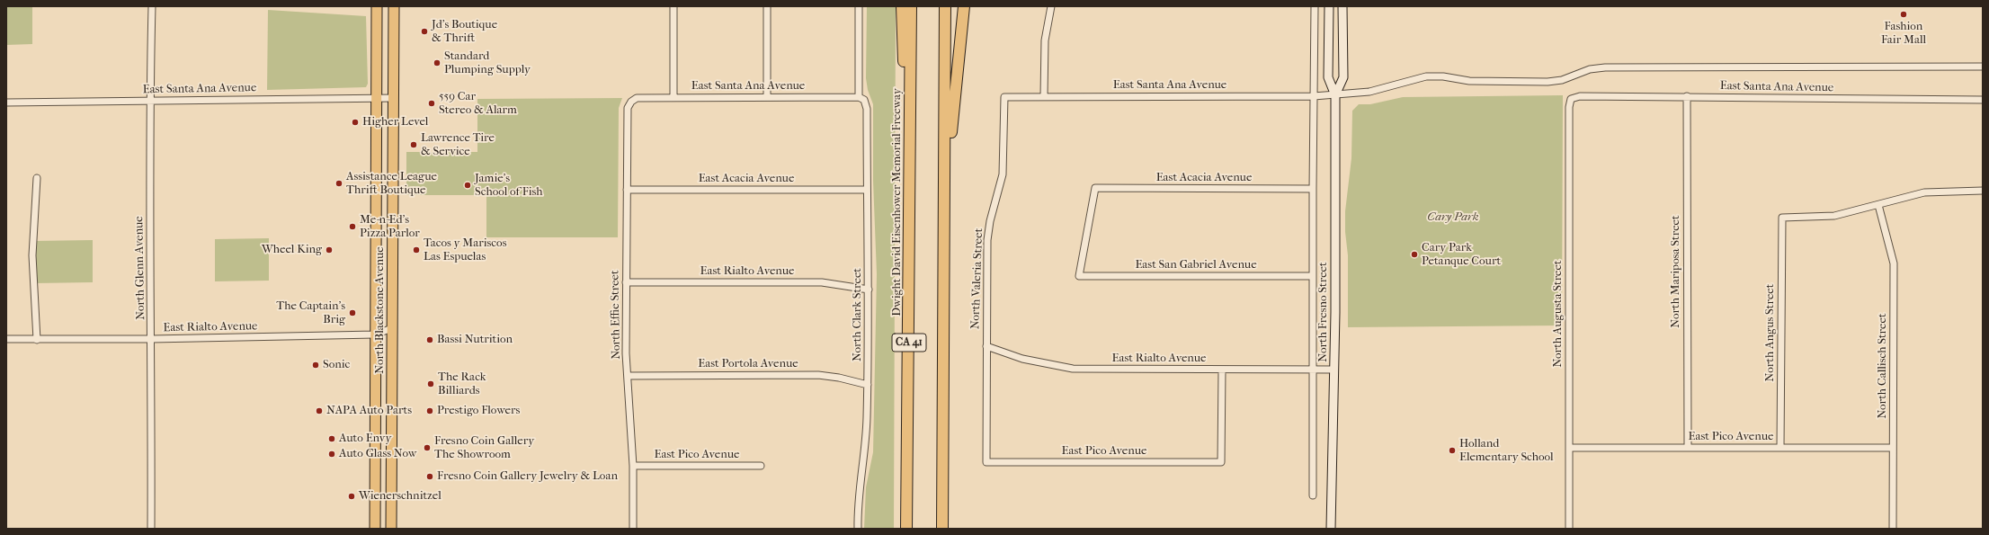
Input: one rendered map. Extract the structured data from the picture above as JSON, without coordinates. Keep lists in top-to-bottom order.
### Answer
{
  "streets": {
    "highway": ["Dwight David Eisenhower Memorial Freeway", "CA 41"],
    "main road": ["North Blackstone Avenue", "North Fresno Street"],
    "street": [
      "East Santa Ana Avenue",
      "East Acacia Avenue",
      "East San Gabriel Avenue",
      "North Glenn Avenue",
      "East Rialto Avenue",
      "North Mariposa Street",
      "North Valeria Street",
      "North Augusta Street",
      "North Effie Street",
      "North Clark Street",
      "North Angus Street",
      "East Portola Avenue",
      "North Callisch Street",
      "East Pico Avenue"
    ]
  },
  "crossings": [
    ["East Santa Ana Avenue", "North Glenn Avenue"],
    ["East Santa Ana Avenue", "North Mariposa Street"],
    ["East Santa Ana Avenue", "North Valeria Street"],
    ["East Santa Ana Avenue", "North Blackstone Avenue"],
    ["East Santa Ana Avenue", "North Fresno Street"],
    ["East Santa Ana Avenue", "North Augusta Street"],
    ["East Santa Ana Avenue", "North Effie Street"],
    ["East Santa Ana Avenue", "North Clark Street"],
    ["East Acacia Avenue", "East San Gabriel Avenue"],
    ["East Acacia Avenue", "North Effie Street"],
    ["East Acacia Avenue", "North Clark Street"],
    ["North Glenn Avenue", "East Rialto Avenue"],
    ["East Rialto Avenue", "North Valeria Street"],
    ["East Rialto Avenue", "North Blackstone Avenue"],
    ["East Rialto Avenue", "North Fresno Street"],
    ["East Rialto Avenue", "North Effie Street"],
    ["East Rialto Avenue", "North Clark Street"],
    ["East Rialto Avenue", "East Pico Avenue"],
    ["North Mariposa Street", "East Pico Avenue"],
    ["North Valeria Street", "East Pico Avenue"],
    ["North Augusta Street", "East Pico Avenue"],
    ["North Effie Street", "East Portola Avenue"],
    ["North Effie Street", "East Pico Avenue"],
    ["North Clark Street", "East Portola Avenue"],
    ["North Angus Street", "North Callisch Street"],
    ["North Angus Street", "East Pico Avenue"],
    ["North Callisch Street", "East Pico Avenue"]
  ],
  "parks": ["Cary Park"],
  "places": [
    "Fashion Fair Mall",
    "Jd's Boutique & Thrift",
    "Standard Plumping Supply",
    "559 Car Stereo & Alarm",
    "Higher Level",
    "Lawrence Tire & Service",
    "Assistance League Thrift Boutique",
    "Jamie's School of Fish",
    "Me-n-Ed's Pizza Parlor",
    "Wheel King",
    "Tacos y Mariscos Las Espuelas",
    "Cary Park Petanque Court",
    "The Captain's Brig",
    "Bassi Nutrition",
    "Sonic",
    "The Rack Billiards",
    "NAPA Auto Parts",
    "Prestigo Flowers",
    "Auto Envy",
    "Fresno Coin Gallery The Showroom",
    "Holland Elementary School",
    "Auto Glass Now",
    "Fresno Coin Gallery Jewelry & Loan",
    "Wienerschnitzel"
  ]
}
